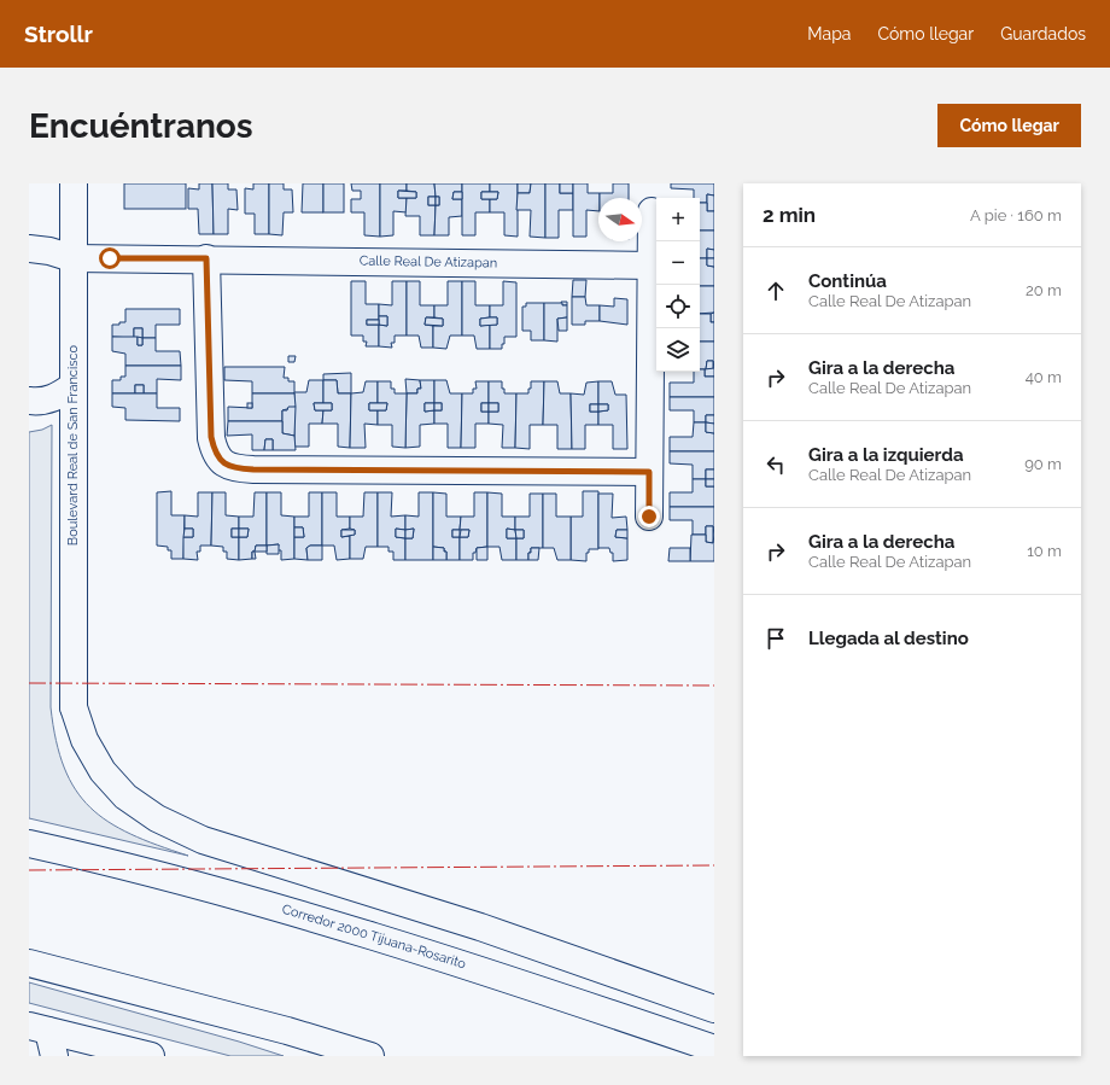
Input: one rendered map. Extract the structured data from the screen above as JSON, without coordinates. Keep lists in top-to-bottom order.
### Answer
{
  "streets": {
    "main road": ["Calle Real De Atizapan", "Boulevard Real de San Francisco", "Corredor 2000 Tijuana-Rosarito"]
  },
  "crossings": [
    ["Calle Real De Atizapan", "Boulevard Real de San Francisco"]
  ],
  "north": "right",
  "page": {
    "header": "Strollr",
    "nav": ["Mapa", "Cómo llegar", "Guardados"],
    "buttons": "Cómo llegar",
    "title": "Encuéntranos",
    "heading": ["2 min", "A pie · 160 m"],
    "map_buttons": ["+", "−"],
    "list": [
      ["Continúa", "Calle Real De Atizapan", "20 m"],
      ["Gira a la derecha", "Calle Real De Atizapan", "40 m"],
      ["Gira a la izquierda", "Calle Real De Atizapan", "90 m"],
      ["Gira a la derecha", "Calle Real De Atizapan", "10 m"],
      "Llegada al destino"
    ]
  }
}
